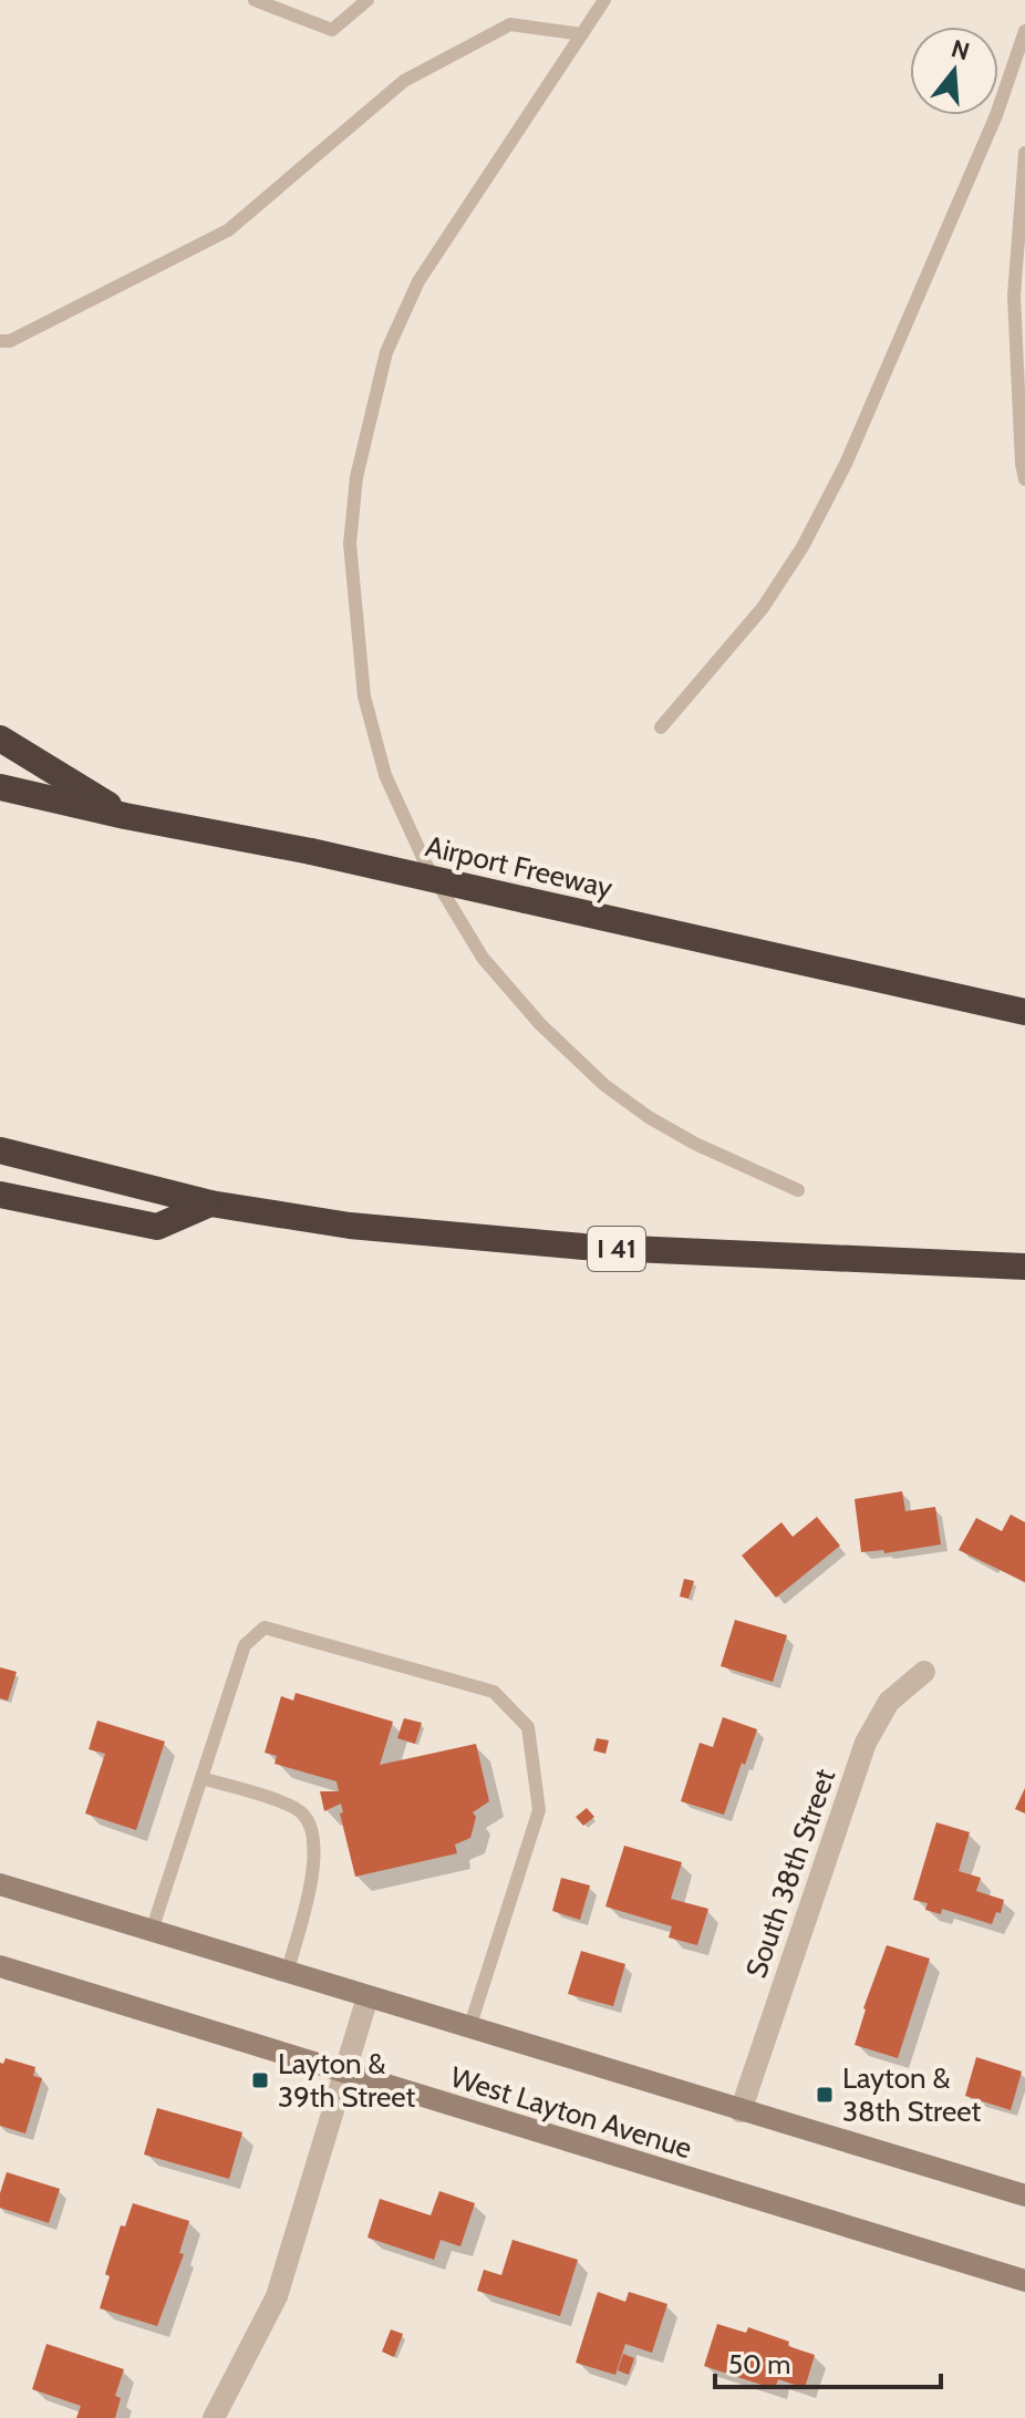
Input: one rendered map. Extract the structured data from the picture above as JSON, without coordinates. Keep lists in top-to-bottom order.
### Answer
{
  "streets": {
    "highway": ["Airport Freeway", "I 41"],
    "main road": ["West Layton Avenue"],
    "street": ["South 38th Street"]
  },
  "crossings": [
    ["South 38th Street", "West Layton Avenue"]
  ],
  "places": {
    "transit": ["Layton & 39th Street", "Layton & 38th Street"]
  },
  "scale_bar": "50 m",
  "north": "top"
}
